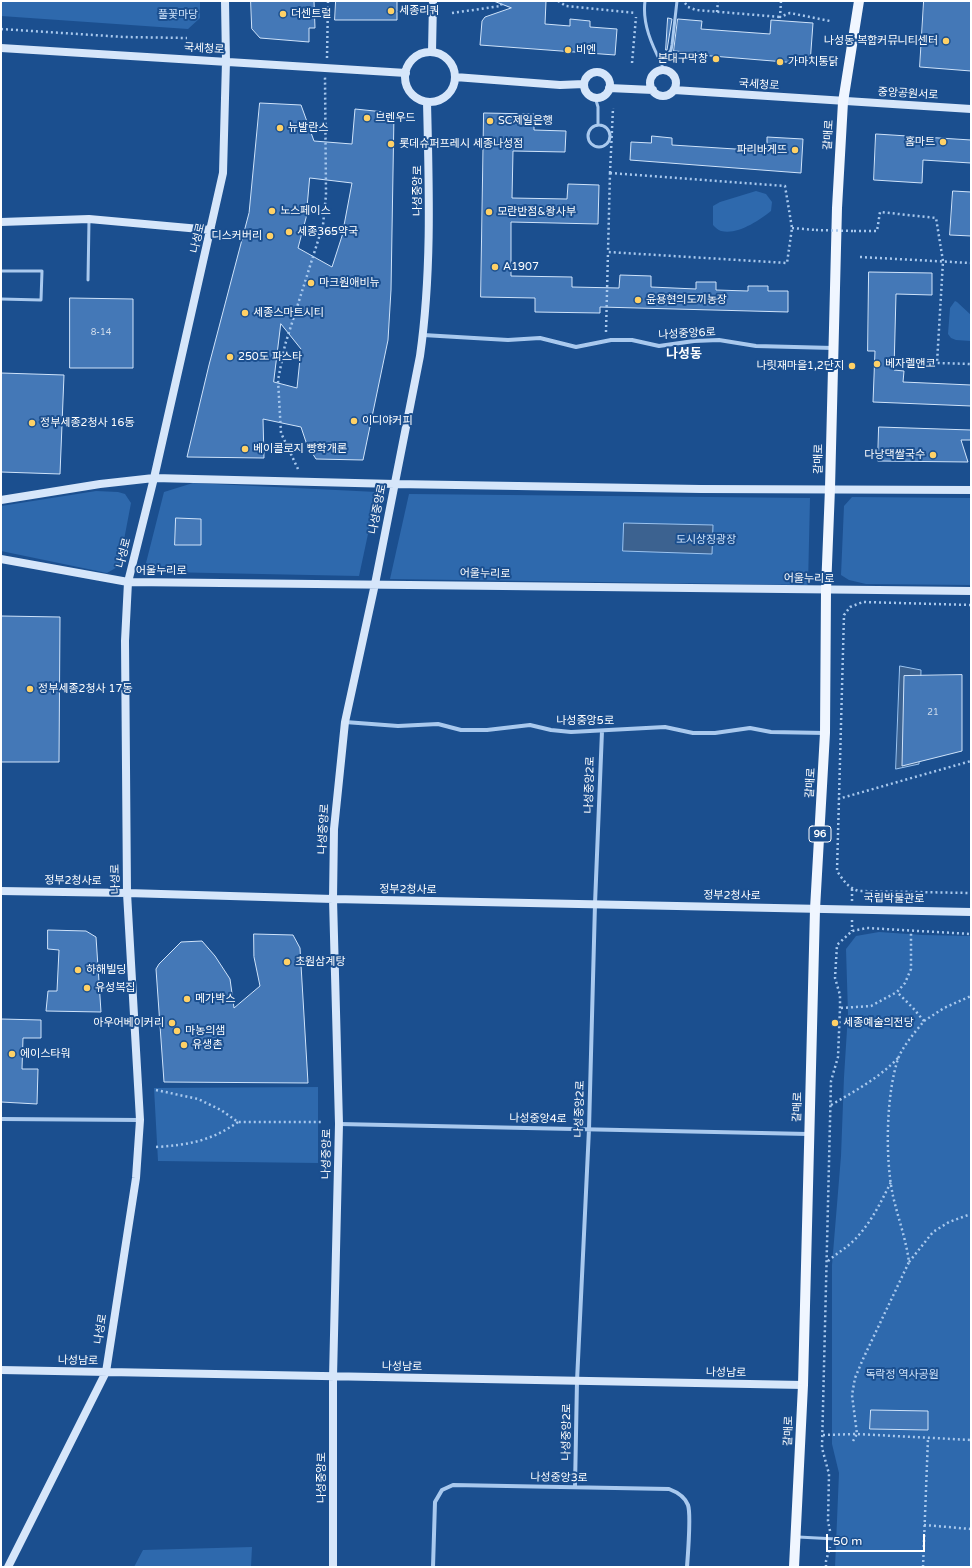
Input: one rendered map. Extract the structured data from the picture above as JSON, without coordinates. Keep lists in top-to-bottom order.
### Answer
{
  "streets": {
    "main road": ["갈매로", "96"],
    "street": [
      "국세청로",
      "중앙공원서로",
      "나성중앙로",
      "나성로",
      "나성중앙6로",
      "어울누리로",
      "나성중앙5로",
      "나성중앙2로",
      "정부2청사로",
      "국립박물관로",
      "나성중앙4로",
      "나성남로",
      "나성중앙3로"
    ]
  },
  "crossings": [
    ["국세청로", "중앙공원서로"],
    ["국세청로", "갈매로"],
    ["국세청로", "나성중앙로"],
    ["국세청로", "나성로"],
    ["중앙공원서로", "갈매로"],
    ["갈매로", "나성중앙6로"],
    ["갈매로", "어울누리로"],
    ["갈매로", "나성중앙5로"],
    ["갈매로", "정부2청사로"],
    ["갈매로", "국립박물관로"],
    ["갈매로", "나성중앙4로"],
    ["갈매로", "나성남로"],
    ["나성중앙로", "나성중앙6로"],
    ["나성중앙로", "어울누리로"],
    ["나성중앙로", "나성중앙5로"],
    ["나성중앙로", "정부2청사로"],
    ["나성중앙로", "나성중앙4로"],
    ["나성중앙로", "나성남로"],
    ["나성로", "어울누리로"],
    ["나성로", "정부2청사로"],
    ["나성로", "나성남로"],
    ["나성중앙5로", "나성중앙2로"],
    ["나성중앙2로", "정부2청사로"],
    ["나성중앙2로", "나성중앙4로"],
    ["나성중앙2로", "나성남로"],
    ["나성중앙2로", "나성중앙3로"],
    ["정부2청사로", "국립박물관로"]
  ],
  "districts": ["나성동"],
  "parks": ["풀꽃마당", "도시상징광장", "독락정 역사공원"],
  "places": [
    "세종리쿼",
    "더센트럴",
    "나성동 복합커뮤니티센터",
    "비엔",
    "본대구막창",
    "가마치통닭",
    "브렌우드",
    "SC제일은행",
    "뉴발란스",
    "홈마트",
    "롯데슈퍼프레시 세종나성점",
    "파리바게뜨",
    "노스페이스",
    "모란반점&왕사부",
    "세종365약국",
    "디스커버리",
    "A1907",
    "마크원애비뉴",
    "윤용현의도끼농장",
    "세종스마트시티",
    "250도 파스타",
    "베자렐앤코",
    "나릿재마을1,2단지",
    "이디야커피",
    "정부세종2청사 16동",
    "베이콜로지 빵학개론",
    "다낭댁쌀국수",
    "정부세종2청사 17동",
    "초원삼계탕",
    "하해빌딩",
    "유성복집",
    "메가박스",
    "아우어베이커리",
    "세종예술의전당",
    "마농의샘",
    "유생촌",
    "에이스타워"
  ],
  "house_numbers": ["8-14", "21"],
  "scale_bar": "50 m"
}
